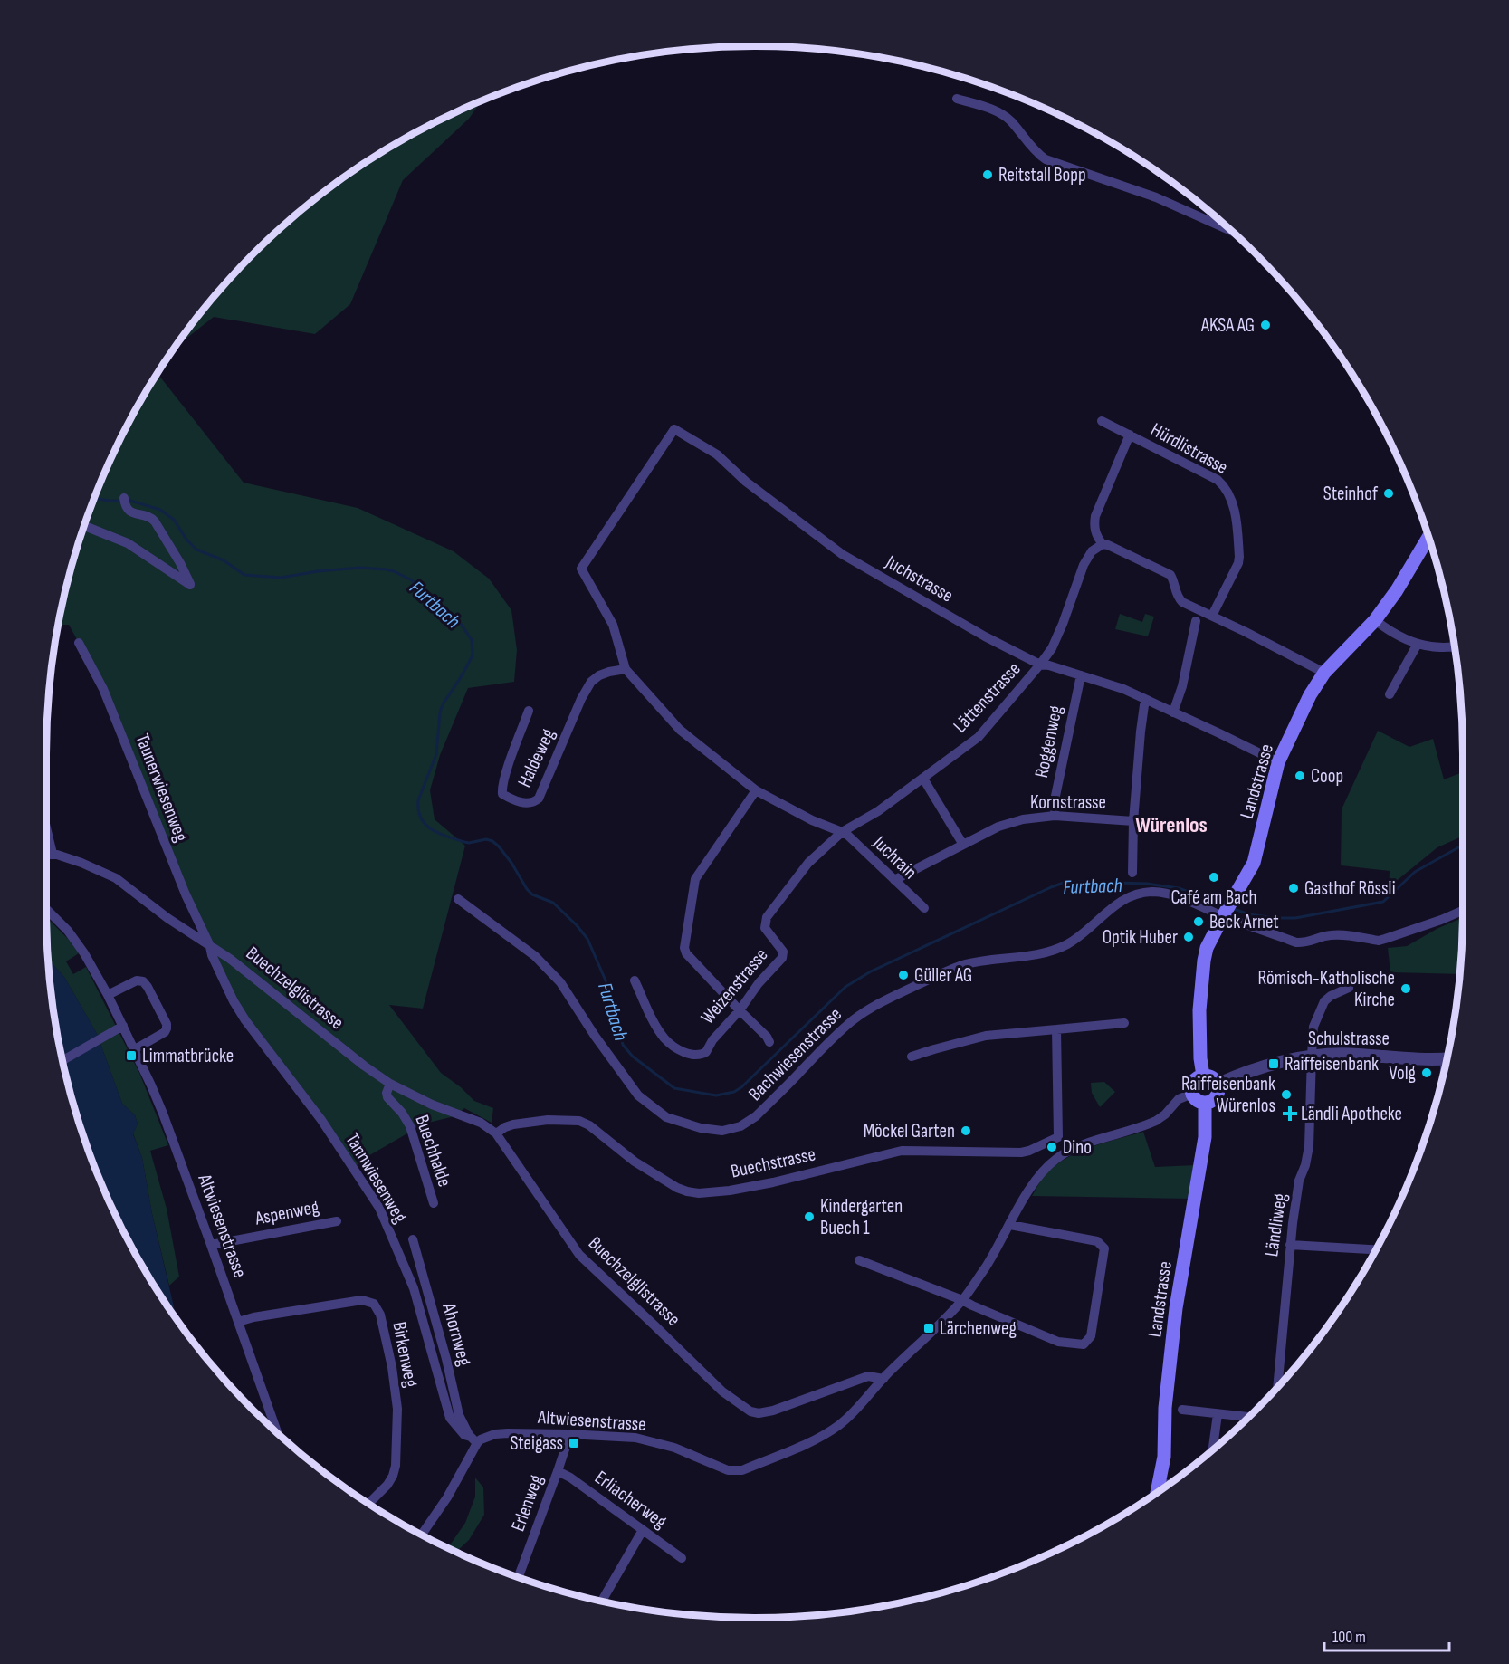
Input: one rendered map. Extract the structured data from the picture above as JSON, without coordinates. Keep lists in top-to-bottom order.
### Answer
{
  "streets": {
    "main road": ["Landstrasse"],
    "street": [
      "Hürdlistrasse",
      "Juchstrasse",
      "Lättenstrasse",
      "Roggenweg",
      "Haldeweg",
      "Taunerwiesenweg",
      "Kornstrasse",
      "Juchrain",
      "Weizenstrasse",
      "Buechzelglistrasse",
      "Schulstrasse",
      "Bachwiesenstrasse",
      "Buechhalde",
      "Buechstrasse",
      "Tannwiesenweg",
      "Aspenweg",
      "Ländliweg",
      "Altwiesenstrasse",
      "Ahornweg",
      "Birkenweg",
      "Erliacherweg",
      "Erlenweg"
    ]
  },
  "crossings": [
    ["Juchstrasse", "Lättenstrasse"],
    ["Juchstrasse", "Roggenweg"],
    ["Juchstrasse", "Haldeweg"],
    ["Juchstrasse", "Landstrasse"],
    ["Juchstrasse", "Kornstrasse"],
    ["Lättenstrasse", "Juchrain"],
    ["Lättenstrasse", "Weizenstrasse"],
    ["Roggenweg", "Kornstrasse"],
    ["Landstrasse", "Schulstrasse"],
    ["Landstrasse", "Bachwiesenstrasse"],
    ["Taunerwiesenweg", "Buechzelglistrasse"],
    ["Taunerwiesenweg", "Tannwiesenweg"],
    ["Kornstrasse", "Juchrain"],
    ["Juchrain", "Weizenstrasse"],
    ["Buechzelglistrasse", "Buechhalde"],
    ["Buechzelglistrasse", "Buechstrasse"],
    ["Buechzelglistrasse", "Tannwiesenweg"],
    ["Buechzelglistrasse", "Altwiesenstrasse"],
    ["Schulstrasse", "Ländliweg"],
    ["Tannwiesenweg", "Altwiesenstrasse"],
    ["Tannwiesenweg", "Ahornweg"],
    ["Aspenweg", "Altwiesenstrasse"],
    ["Altwiesenstrasse", "Ahornweg"],
    ["Altwiesenstrasse", "Birkenweg"],
    ["Altwiesenstrasse", "Erlenweg"],
    ["Erliacherweg", "Erlenweg"]
  ],
  "districts": ["Würenlos"],
  "water": ["Furtbach"],
  "places": {
    "other": [
      "Reitstall Bopp",
      "AKSA AG",
      "Steinhof",
      "Coop",
      "Café am Bach",
      "Gasthof Rössli",
      "Beck Arnet",
      "Optik Huber",
      "Güller AG",
      "Römisch-Katholische Kirche",
      "Volg",
      "Raiffeisenbank Würenlos",
      "Möckel Garten",
      "Dino",
      "Kindergarten Buech 1"
    ],
    "transit": [
      "Limmatbrücke",
      "Raiffeisenbank",
      "Lärchenweg",
      "Steigass"
    ],
    "health": ["Ländli Apotheke"]
  },
  "scale_bar": "100 m"
}
